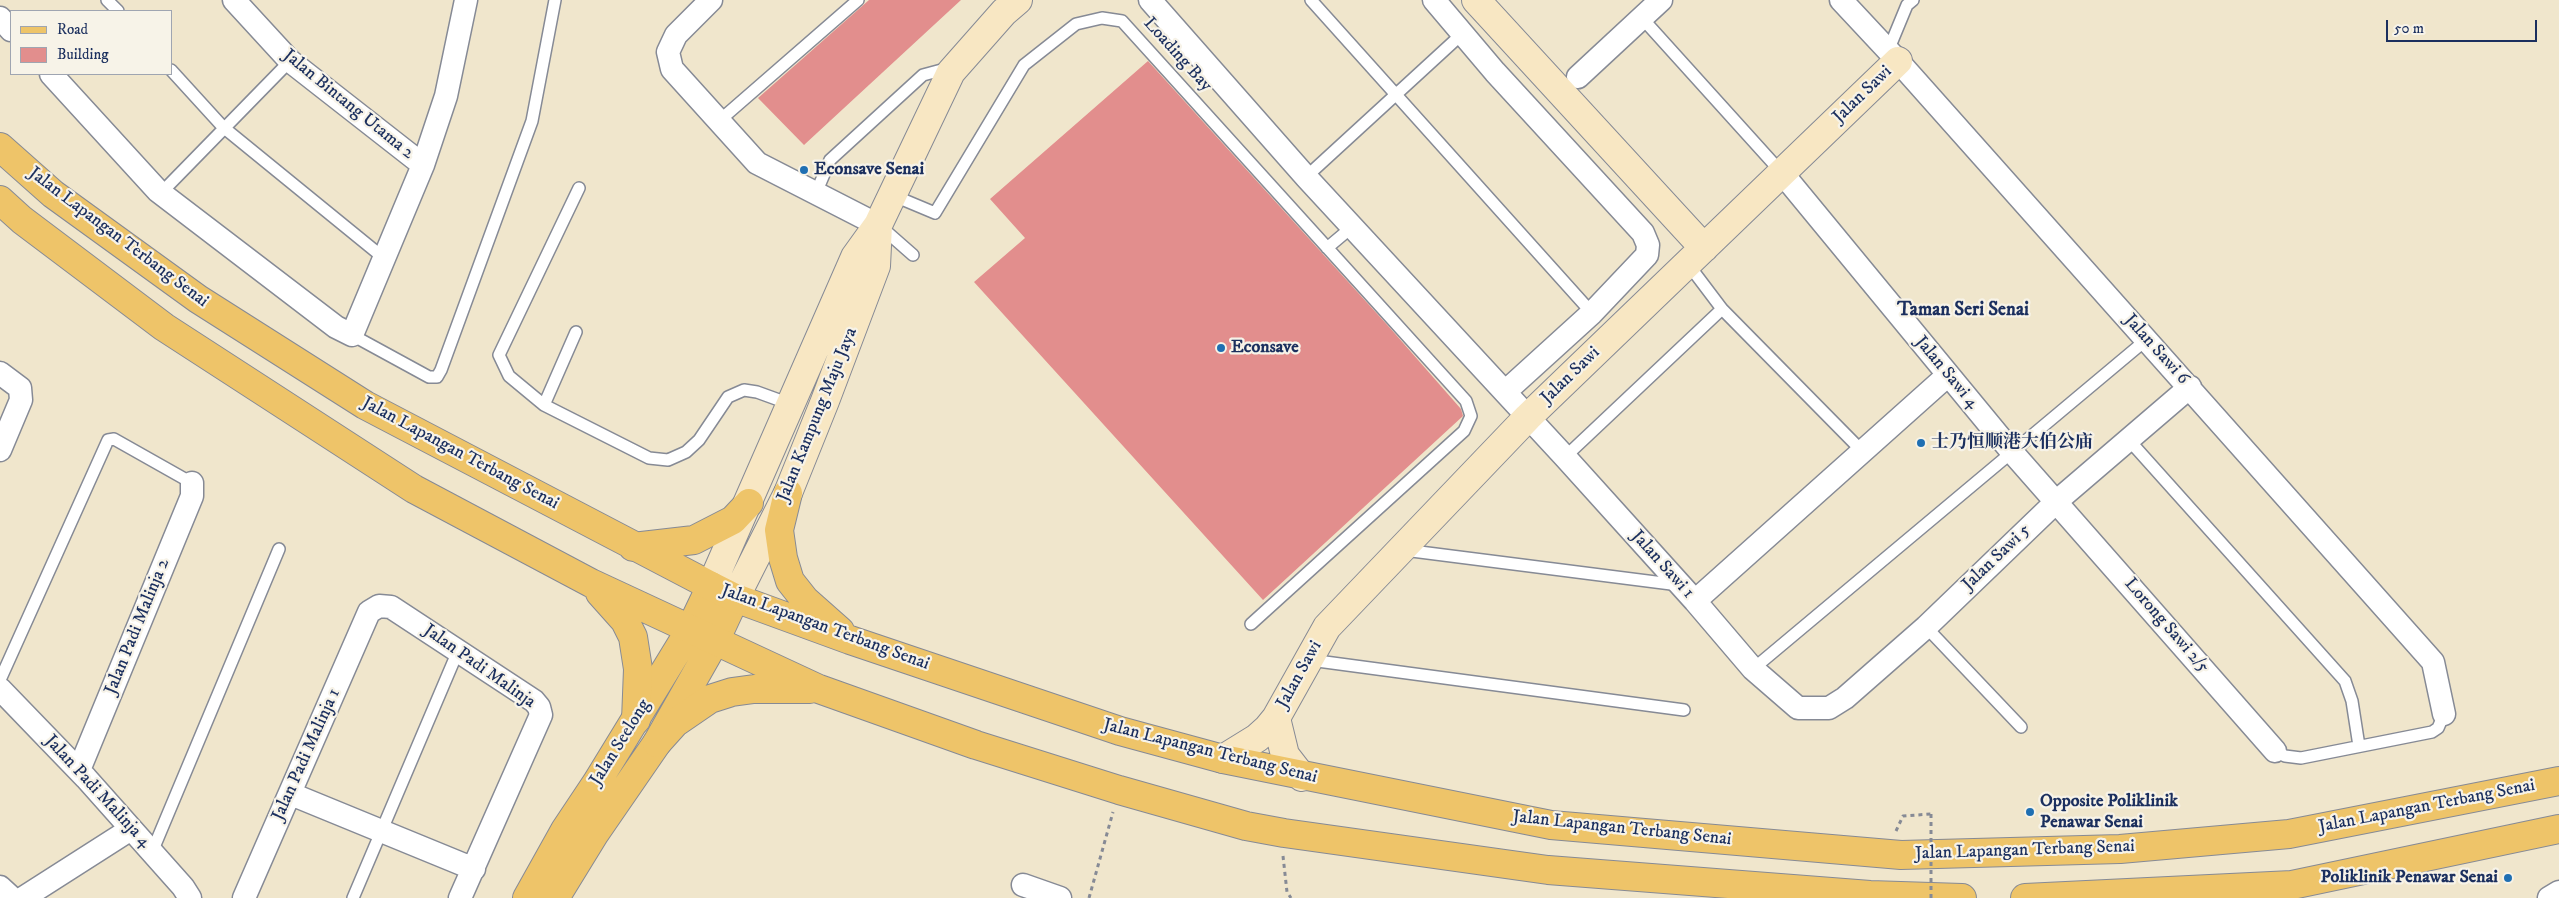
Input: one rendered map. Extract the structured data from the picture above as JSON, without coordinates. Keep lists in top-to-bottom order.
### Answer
{
  "streets": {
    "main road": ["Jalan Lapangan Terbang Senai", "Jalan Seelong"],
    "street": [
      "Jalan Sawi",
      "Jalan Bintang Utama 2",
      "Jalan Sawi 6",
      "Jalan Sawi 4",
      "Jalan Kampung Maju Jaya",
      "Jalan Sawi 5",
      "Jalan Sawi 1",
      "Lorong Sawi 2/5",
      "Jalan Padi Malinja 2",
      "Jalan Padi Malinja",
      "Jalan Padi Malinja 1",
      "Jalan Padi Malinja 4"
    ],
    "lane": ["Loading Bay"]
  },
  "crossings": [
    ["Loading Bay", "Jalan Kampung Maju Jaya"],
    ["Jalan Sawi", "Jalan Lapangan Terbang Senai"],
    ["Jalan Sawi", "Jalan Sawi 6"],
    ["Jalan Sawi", "Jalan Sawi 4"],
    ["Jalan Sawi", "Jalan Sawi 1"],
    ["Jalan Lapangan Terbang Senai", "Jalan Kampung Maju Jaya"],
    ["Jalan Lapangan Terbang Senai", "Jalan Seelong"],
    ["Jalan Sawi 6", "Jalan Sawi 5"],
    ["Jalan Sawi 4", "Jalan Sawi 5"],
    ["Jalan Sawi 4", "Lorong Sawi 2/5"],
    ["Jalan Kampung Maju Jaya", "Jalan Seelong"],
    ["Jalan Sawi 5", "Jalan Sawi 1"],
    ["Jalan Sawi 5", "Lorong Sawi 2/5"],
    ["Jalan Padi Malinja 2", "Jalan Padi Malinja 4"],
    ["Jalan Padi Malinja", "Jalan Padi Malinja 1"]
  ],
  "districts": ["Taman Seri Senai"],
  "places": [
    "Econsave Senai",
    "Econsave",
    "士乃恒顺港大伯公庙",
    "Opposite Poliklinik Penawar Senai",
    "Poliklinik Penawar Senai"
  ],
  "legend": ["Road", "Building"],
  "scale_bar": "50 m"
}
